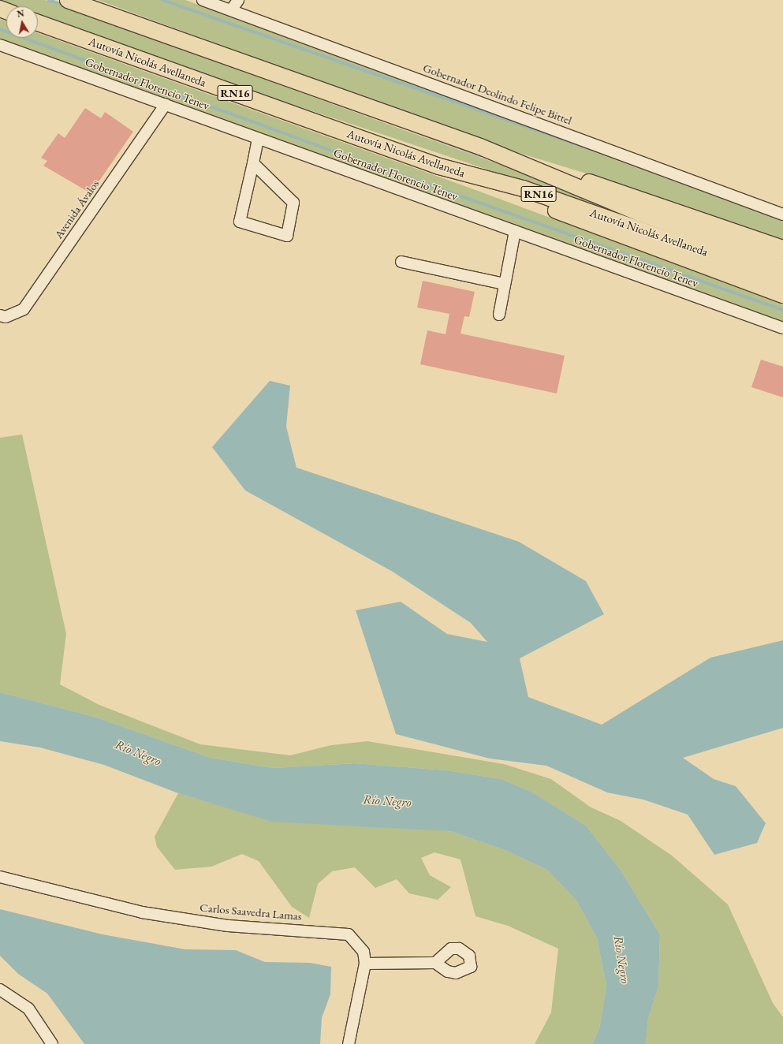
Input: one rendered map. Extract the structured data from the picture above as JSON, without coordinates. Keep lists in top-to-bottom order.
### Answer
{
  "streets": {
    "highway": ["Autovía Nicolás Avellaneda", "RN16"],
    "street": [
      "Gobernador Florencio Tenev",
      "Gobernador Deolindo Felipe Bittel",
      "Avenida Ávalos",
      "Carlos Saavedra Lamas"
    ]
  },
  "crossings": [
    ["Gobernador Florencio Tenev", "Avenida Ávalos"]
  ],
  "water": ["Río Negro"],
  "north": "top"
}
